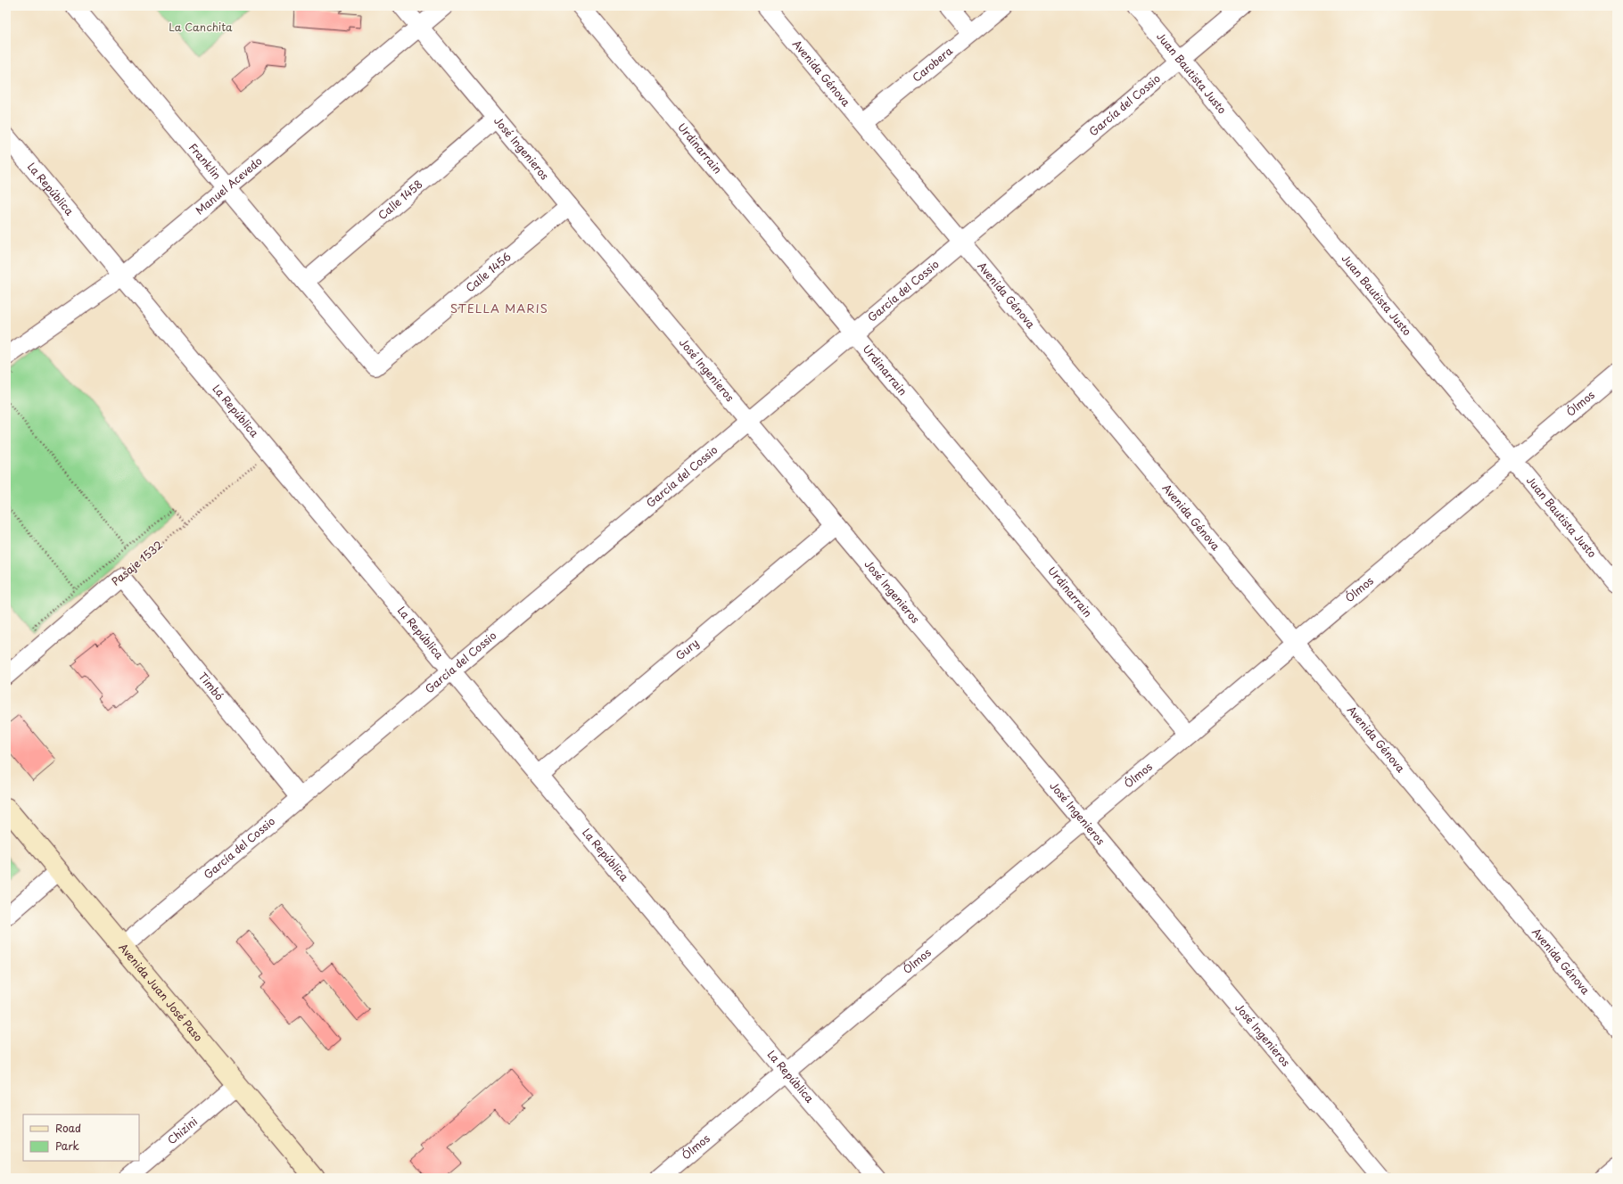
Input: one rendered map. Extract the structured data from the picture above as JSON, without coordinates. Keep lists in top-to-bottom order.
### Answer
{
  "streets": {
    "main road": ["Avenida Juan José Paso"],
    "street": [
      "Carobera",
      "Avenida Génova",
      "Juan Bautista Justo",
      "García del Cossio",
      "Urdinarrain",
      "José Ingenieros",
      "Franklin",
      "Manuel Acevedo",
      "La República",
      "Calle 1458",
      "Calle 1456",
      "Ólmos",
      "Pasaje 1532",
      "Gury",
      "Timbó",
      "Chizini"
    ]
  },
  "crossings": [
    ["Carobera", "Avenida Génova"],
    ["Avenida Génova", "García del Cossio"],
    ["Avenida Génova", "Ólmos"],
    ["Juan Bautista Justo", "García del Cossio"],
    ["Juan Bautista Justo", "Ólmos"],
    ["García del Cossio", "Urdinarrain"],
    ["García del Cossio", "José Ingenieros"],
    ["García del Cossio", "La República"],
    ["García del Cossio", "Timbó"],
    ["García del Cossio", "Avenida Juan José Paso"],
    ["Urdinarrain", "Ólmos"],
    ["José Ingenieros", "Manuel Acevedo"],
    ["José Ingenieros", "Calle 1458"],
    ["José Ingenieros", "Calle 1456"],
    ["José Ingenieros", "Ólmos"],
    ["José Ingenieros", "Gury"],
    ["Franklin", "Manuel Acevedo"],
    ["Franklin", "Calle 1458"],
    ["Franklin", "Calle 1456"],
    ["Manuel Acevedo", "La República"],
    ["La República", "Ólmos"],
    ["La República", "Pasaje 1532"],
    ["La República", "Gury"],
    ["Pasaje 1532", "Timbó"],
    ["Avenida Juan José Paso", "Chizini"]
  ],
  "districts": ["STELLA MARIS"],
  "parks": ["La Canchita"],
  "legend": ["Road", "Park"]
}
